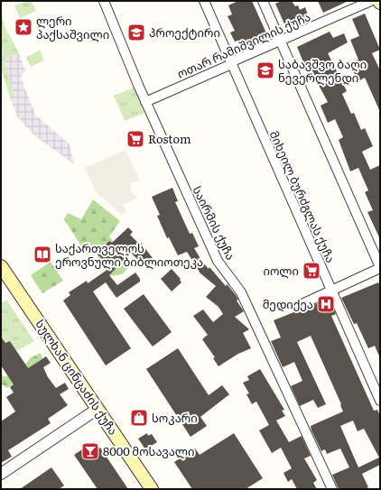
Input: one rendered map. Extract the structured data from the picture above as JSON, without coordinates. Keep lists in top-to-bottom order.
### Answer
{
  "streets": {
    "main road": ["სულხან ცინცაძის ქუჩა"],
    "street": ["ოთარ რამიშვილის ქუჩა", "მიხეილ ბურძგლას ქუჩა", "საირმის ქუჩა"]
  },
  "crossings": [
    ["ოთარ რამიშვილის ქუჩა", "მიხეილ ბურძგლას ქუჩა"],
    ["ოთარ რამიშვილის ქუჩა", "საირმის ქუჩა"]
  ],
  "places": {
    "place": ["ლერი პაქსაშვილი"],
    "school or university": ["პროექტირი", "საბავშვო ბაღი ნევერლენდი"],
    "supermarket": ["Rostom", "იოლი"],
    "library": ["საქართველოს ეროვნული ბიბლიოთეკა"],
    "hospital": ["მედიქეა"],
    "shop": ["სოკარი"],
    "bar": ["8000 მოსავალი"]
  }
}
